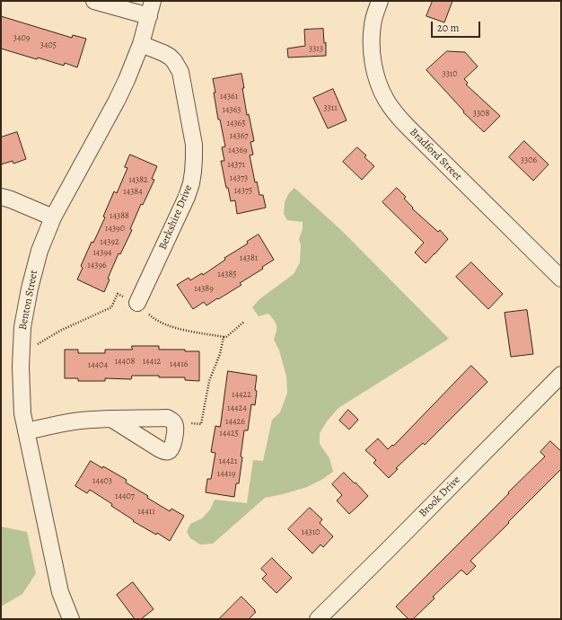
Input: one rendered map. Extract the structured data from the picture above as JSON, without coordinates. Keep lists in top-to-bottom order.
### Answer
{
  "streets": {
    "street": [
      "Bradford Street",
      "Berkshire Drive",
      "Benton Street",
      "Brook Drive"
    ]
  },
  "crossings": [
    ["Berkshire Drive", "Benton Street"]
  ],
  "house_numbers": [
    "3409",
    "3405",
    "3313",
    "3310",
    "14361",
    "3311",
    "14363",
    "3308",
    "14365",
    "14367",
    "14369",
    "3306",
    "14371",
    "14373",
    "14382",
    "14375",
    "14384",
    "14388",
    "14390",
    "14392",
    "14394",
    "14381",
    "14396",
    "14385",
    "14389",
    "14408",
    "14412",
    "14416",
    "14404",
    "14422",
    "14424",
    "14426",
    "14425",
    "14421",
    "14419",
    "14403",
    "14407",
    "14411",
    "14310"
  ],
  "scale_bar": "20 m"
}
